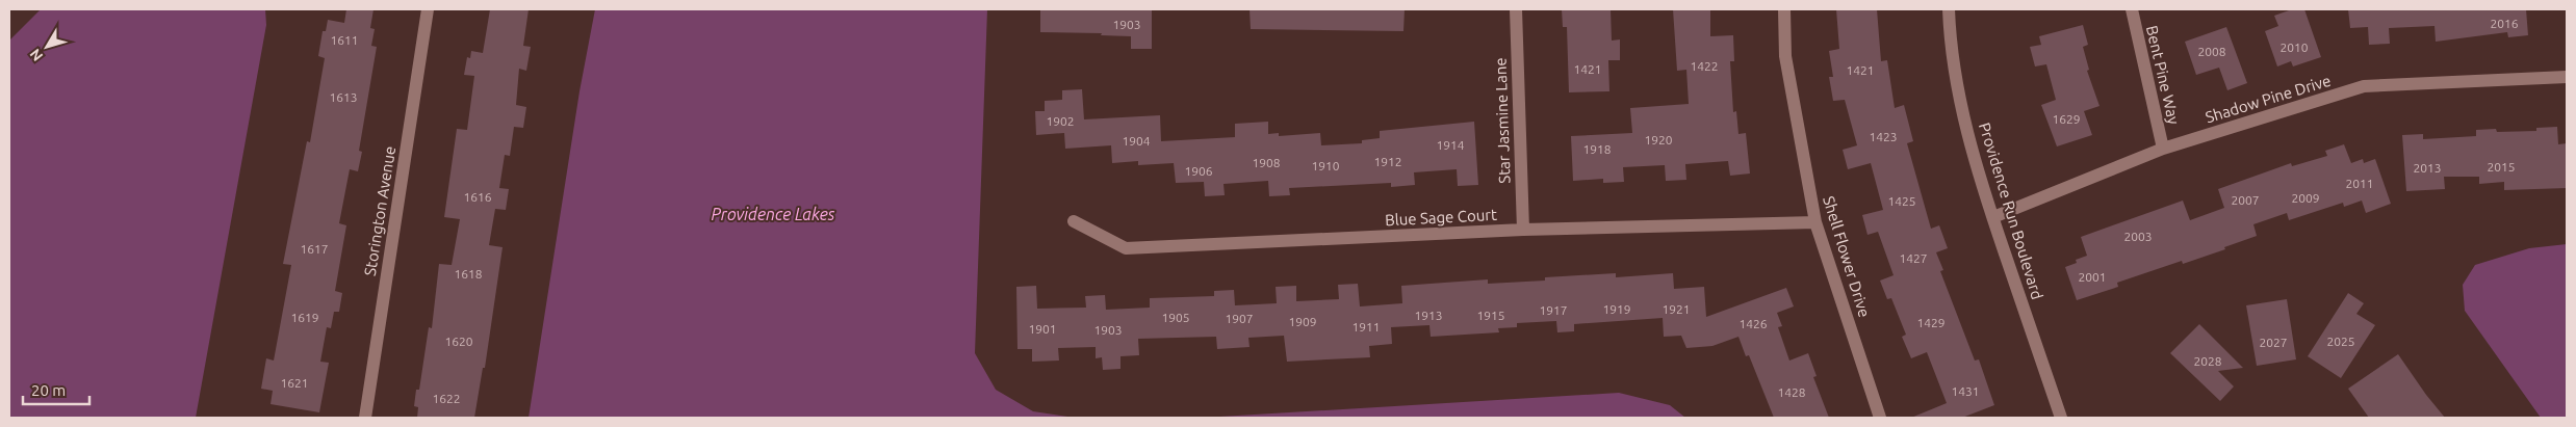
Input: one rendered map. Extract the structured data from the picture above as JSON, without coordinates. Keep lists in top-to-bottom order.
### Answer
{
  "streets": {
    "street": [
      "Bent Pine Way",
      "Shadow Pine Drive",
      "Star Jasmine Lane",
      "Storington Avenue",
      "Providence Run Boulevard",
      "Blue Sage Court",
      "Shell Flower Drive"
    ]
  },
  "crossings": [
    ["Bent Pine Way", "Shadow Pine Drive"],
    ["Shadow Pine Drive", "Providence Run Boulevard"],
    ["Star Jasmine Lane", "Blue Sage Court"],
    ["Blue Sage Court", "Shell Flower Drive"]
  ],
  "water": ["Providence Lakes"],
  "house_numbers": [
    "2016",
    "1903",
    "1611",
    "2010",
    "2008",
    "1422",
    "1421",
    "1421",
    "1613",
    "1629",
    "1902",
    "1423",
    "1920",
    "1904",
    "1914",
    "1918",
    "1912",
    "1908",
    "1910",
    "2015",
    "2013",
    "1906",
    "2011",
    "1616",
    "2009",
    "2007",
    "1425",
    "2003",
    "1617",
    "1427",
    "1618",
    "2001",
    "1919",
    "1921",
    "1917",
    "1913",
    "1915",
    "1619",
    "1905",
    "1907",
    "1909",
    "1429",
    "1426",
    "1911",
    "1901",
    "1903",
    "1620",
    "2025",
    "2027",
    "2028",
    "1621",
    "1431",
    "1428",
    "1622"
  ],
  "scale_bar": "20 m",
  "north": "bottom left"
}
